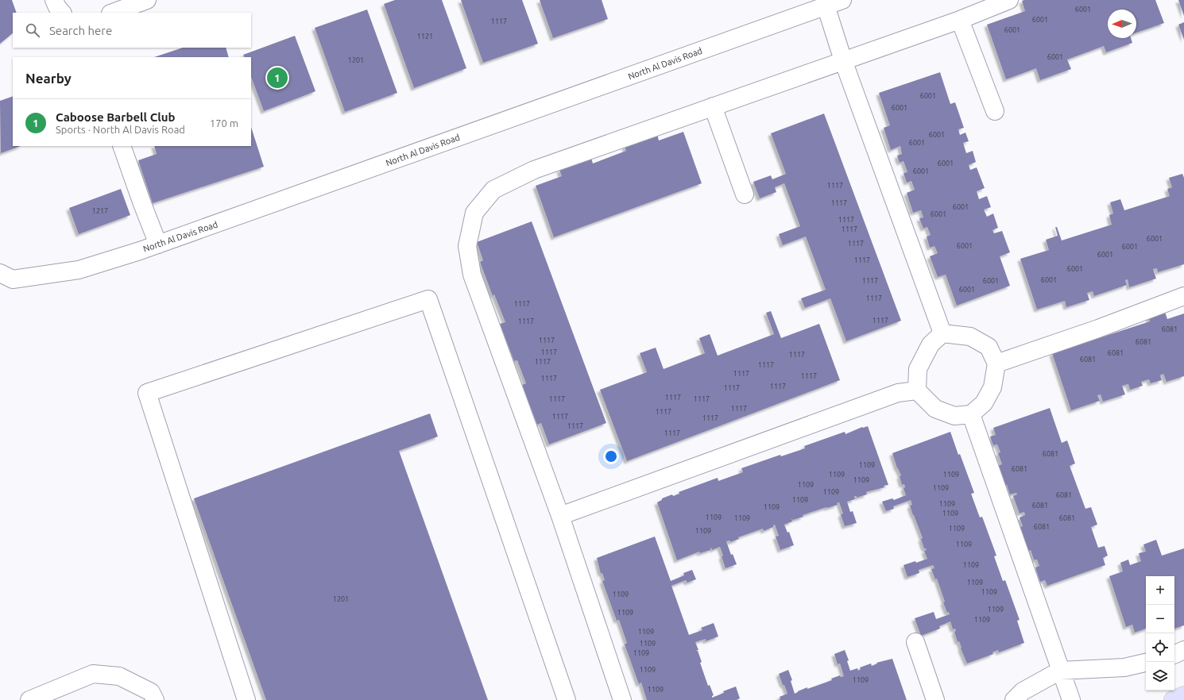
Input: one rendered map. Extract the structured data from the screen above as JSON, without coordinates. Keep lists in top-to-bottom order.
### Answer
{
  "streets": {
    "street": ["North Al Davis Road"]
  },
  "house_numbers": [
    "6001",
    "6001",
    "1117",
    "6001",
    "1121",
    "6001",
    "1201",
    "6001",
    "6001",
    "6001",
    "6001",
    "6001",
    "6001",
    "1117",
    "1117",
    "6001",
    "1217",
    "6001",
    "1117",
    "1117",
    "6001",
    "1117",
    "6001",
    "6001",
    "6001",
    "1117",
    "6001",
    "6001",
    "1117",
    "6001",
    "6001",
    "1117",
    "1117",
    "1117",
    "1117",
    "6081",
    "1117",
    "6081",
    "1117",
    "6081",
    "1117",
    "6081",
    "1117",
    "1117",
    "1117",
    "1117",
    "1117",
    "1117",
    "1117",
    "1117",
    "1117",
    "1117",
    "1117",
    "1117",
    "1117",
    "1117",
    "1117",
    "1117",
    "6081",
    "1109",
    "6081",
    "1109",
    "1109",
    "1109",
    "1109",
    "1109",
    "1109",
    "6081",
    "1109",
    "1109",
    "6081",
    "1109",
    "1109",
    "1109",
    "1109",
    "6081",
    "6081",
    "1109",
    "1109",
    "1109",
    "1109",
    "1109",
    "1109",
    "1109",
    "1201",
    "1109",
    "1109",
    "1109",
    "1109",
    "1109",
    "1109",
    "1109",
    "1109",
    "1109"
  ],
  "north": "left",
  "page": {
    "search": "Search here",
    "heading": "Nearby",
    "pins": "1",
    "list": [
      {
        "mark": "1",
        "name": "Caboose Barbell Club",
        "note": "Sports · North Al Davis Road",
        "value": "170 m"
      }
    ],
    "map_buttons": ["+", "−"]
  }
}
